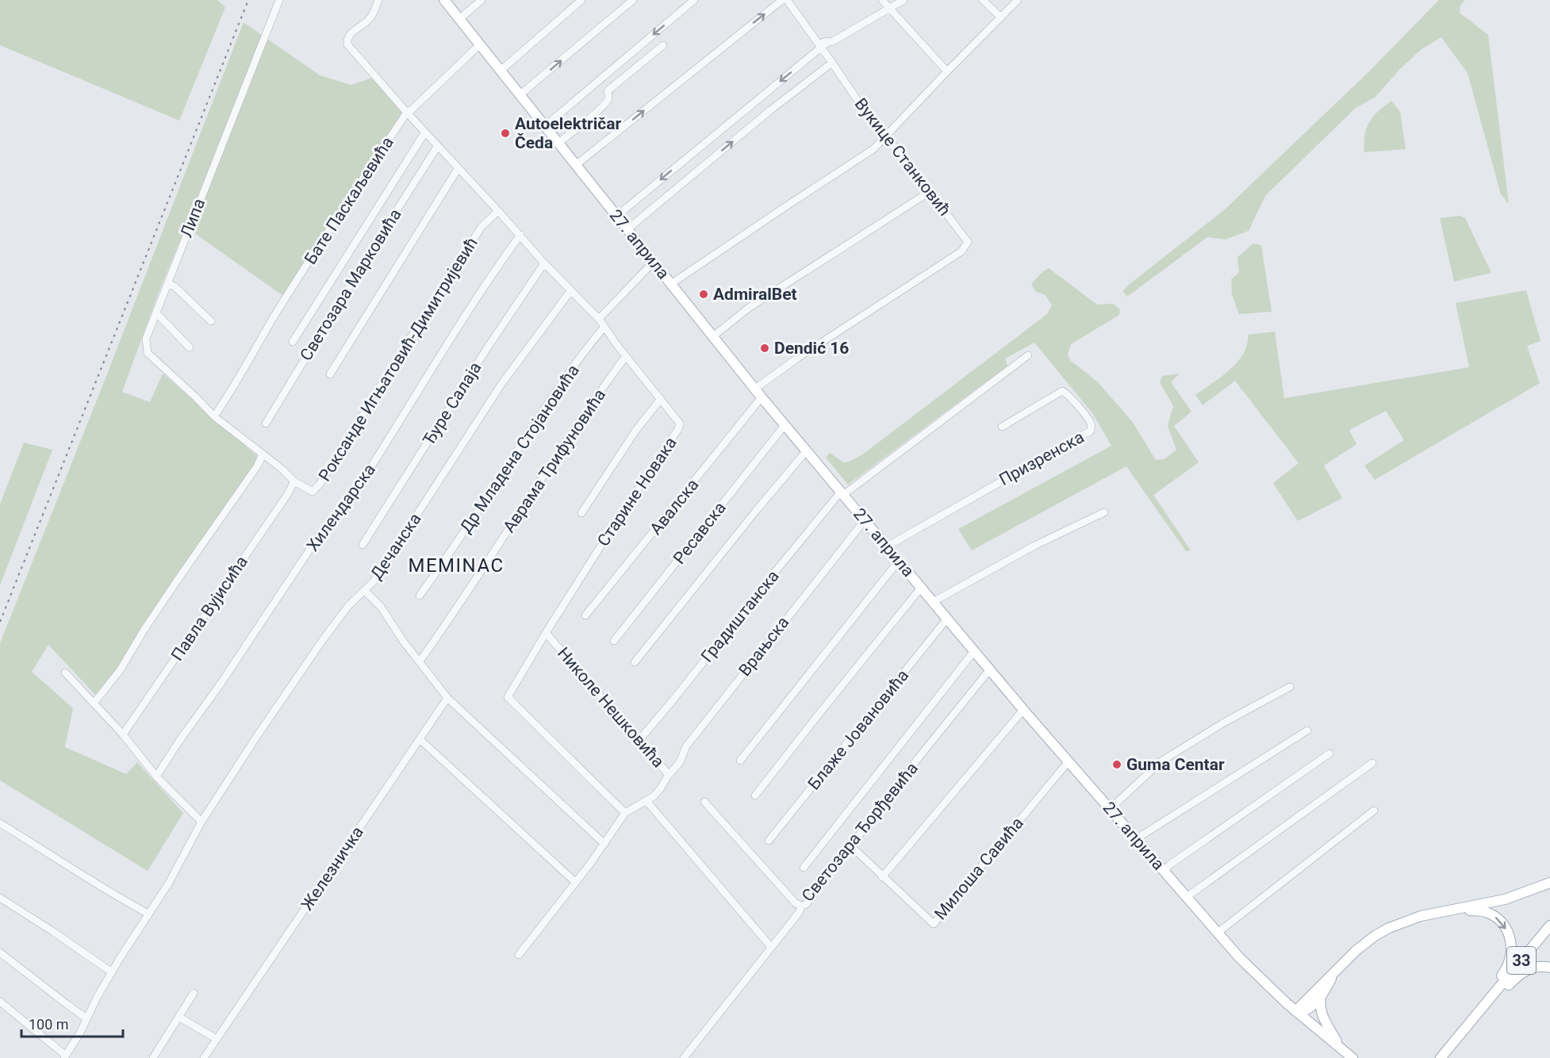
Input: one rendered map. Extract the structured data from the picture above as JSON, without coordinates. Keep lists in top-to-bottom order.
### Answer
{
  "streets": {
    "main road": ["27. априла", "33"],
    "street": [
      "Вукице Станковић",
      "Бате Паскаљевића",
      "Липа",
      "Светозара Марковића",
      "Роксанде Игњатовић-Димитријевић",
      "Ђуре Салаја",
      "Др Младена Стојановића",
      "Призренска",
      "Аврама Трифуновића",
      "Старине Новака",
      "Авалска",
      "Хилендарска",
      "Ресавска",
      "Дечанска",
      "Павла Вујисића",
      "Градиштанска",
      "Врањска",
      "Николе Нешковића",
      "Блаже Јовановића",
      "Светозара Ђорђевића",
      "Железничка",
      "Милоша Савића"
    ]
  },
  "crossings": [
    ["Вукице Станковић", "27. априла"],
    ["Бате Паскаљевића", "Липа"],
    ["Бате Паскаљевића", "27. априла"],
    ["Бате Паскаљевића", "Старине Новака"],
    ["Липа", "Роксанде Игњатовић-Димитријевић"],
    ["Липа", "Павла Вујисића"],
    ["27. априла", "Призренска"],
    ["27. априла", "Авалска"],
    ["27. априла", "Ресавска"],
    ["27. априла", "Градиштанска"],
    ["27. априла", "Врањска"],
    ["27. априла", "Блаже Јовановића"],
    ["27. априла", "Светозара Ђорђевића"],
    ["27. априла", "Милоша Савића"],
    ["Светозара Марковића", "Старине Новака"],
    ["Роксанде Игњатовић-Димитријевић", "Старине Новака"],
    ["Роксанде Игњатовић-Димитријевић", "Павла Вујисића"],
    ["Ђуре Салаја", "Старине Новака"],
    ["Др Младена Стојановића", "Старине Новака"],
    ["Аврама Трифуновића", "Старине Новака"],
    ["Старине Новака", "Хилендарска"],
    ["Старине Новака", "Дечанска"],
    ["Старине Новака", "Николе Нешковића"],
    ["Градиштанска", "Николе Нешковића"],
    ["Врањска", "Николе Нешковића"]
  ],
  "districts": ["MEMINAC"],
  "places": [
    "Autoelektričar Čeda",
    "AdmiralBet",
    "Dendić 16",
    "Guma Centar"
  ],
  "scale_bar": "100 m"
}
